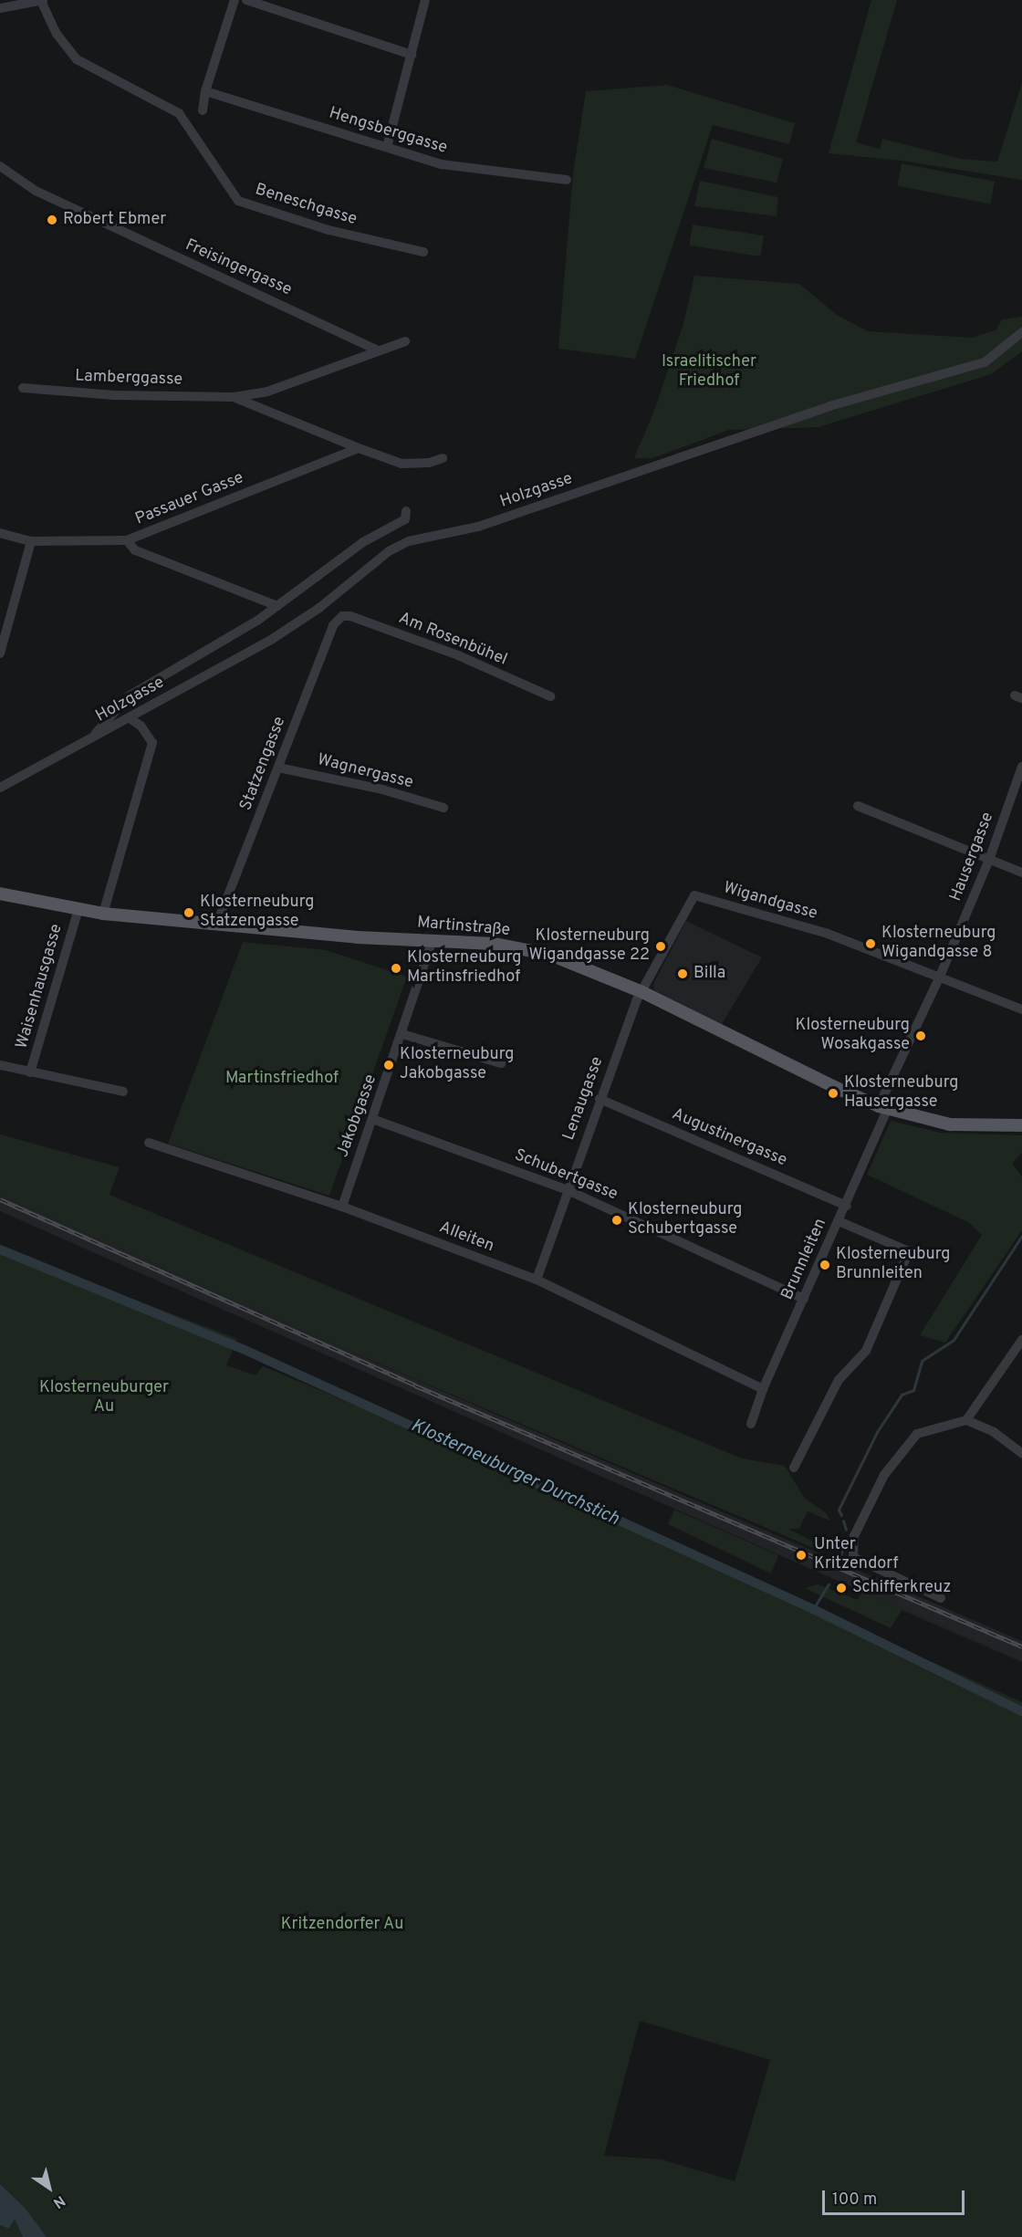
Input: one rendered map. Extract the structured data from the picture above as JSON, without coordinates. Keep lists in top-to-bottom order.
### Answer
{
  "streets": {
    "main road": ["Martinstraße"],
    "street": [
      "Hengsberggasse",
      "Beneschgasse",
      "Freisingergasse",
      "Lamberggasse",
      "Holzgasse",
      "Passauer Gasse",
      "Am Rosenbühel",
      "Statzengasse",
      "Wagnergasse",
      "Hausergasse",
      "Wigandgasse",
      "Waisenhausgasse",
      "Lenaugasse",
      "Jakobgasse",
      "Augustinergasse",
      "Schubertgasse",
      "Alleiten",
      "Brunnleiten"
    ]
  },
  "crossings": [
    ["Holzgasse", "Passauer Gasse"],
    ["Am Rosenbühel", "Statzengasse"],
    ["Statzengasse", "Wagnergasse"],
    ["Statzengasse", "Martinstraße"],
    ["Hausergasse", "Wigandgasse"],
    ["Hausergasse", "Martinstraße"],
    ["Hausergasse", "Brunnleiten"],
    ["Wigandgasse", "Martinstraße"],
    ["Wigandgasse", "Lenaugasse"],
    ["Martinstraße", "Waisenhausgasse"],
    ["Martinstraße", "Lenaugasse"],
    ["Martinstraße", "Jakobgasse"],
    ["Martinstraße", "Brunnleiten"],
    ["Lenaugasse", "Augustinergasse"],
    ["Lenaugasse", "Schubertgasse"],
    ["Lenaugasse", "Alleiten"],
    ["Jakobgasse", "Schubertgasse"],
    ["Jakobgasse", "Alleiten"],
    ["Augustinergasse", "Brunnleiten"],
    ["Schubertgasse", "Brunnleiten"],
    ["Alleiten", "Brunnleiten"]
  ],
  "water": ["Klosterneuburger Durchstich"],
  "parks": [
    "Israelitischer Friedhof",
    "Martinsfriedhof",
    "Klosterneuburger Au",
    "Kritzendorfer Au"
  ],
  "places": [
    "Robert Ebmer",
    "Klosterneuburg Statzengasse",
    "Klosterneuburg Wigandgasse 8",
    "Klosterneuburg Wigandgasse 22",
    "Klosterneuburg Martinsfriedhof",
    "Billa",
    "Klosterneuburg Wosakgasse",
    "Klosterneuburg Jakobgasse",
    "Klosterneuburg Hausergasse",
    "Klosterneuburg Schubertgasse",
    "Klosterneuburg Brunnleiten",
    "Unter Kritzendorf",
    "Schifferkreuz"
  ],
  "scale_bar": "100 m",
  "north": "bottom right"
}
